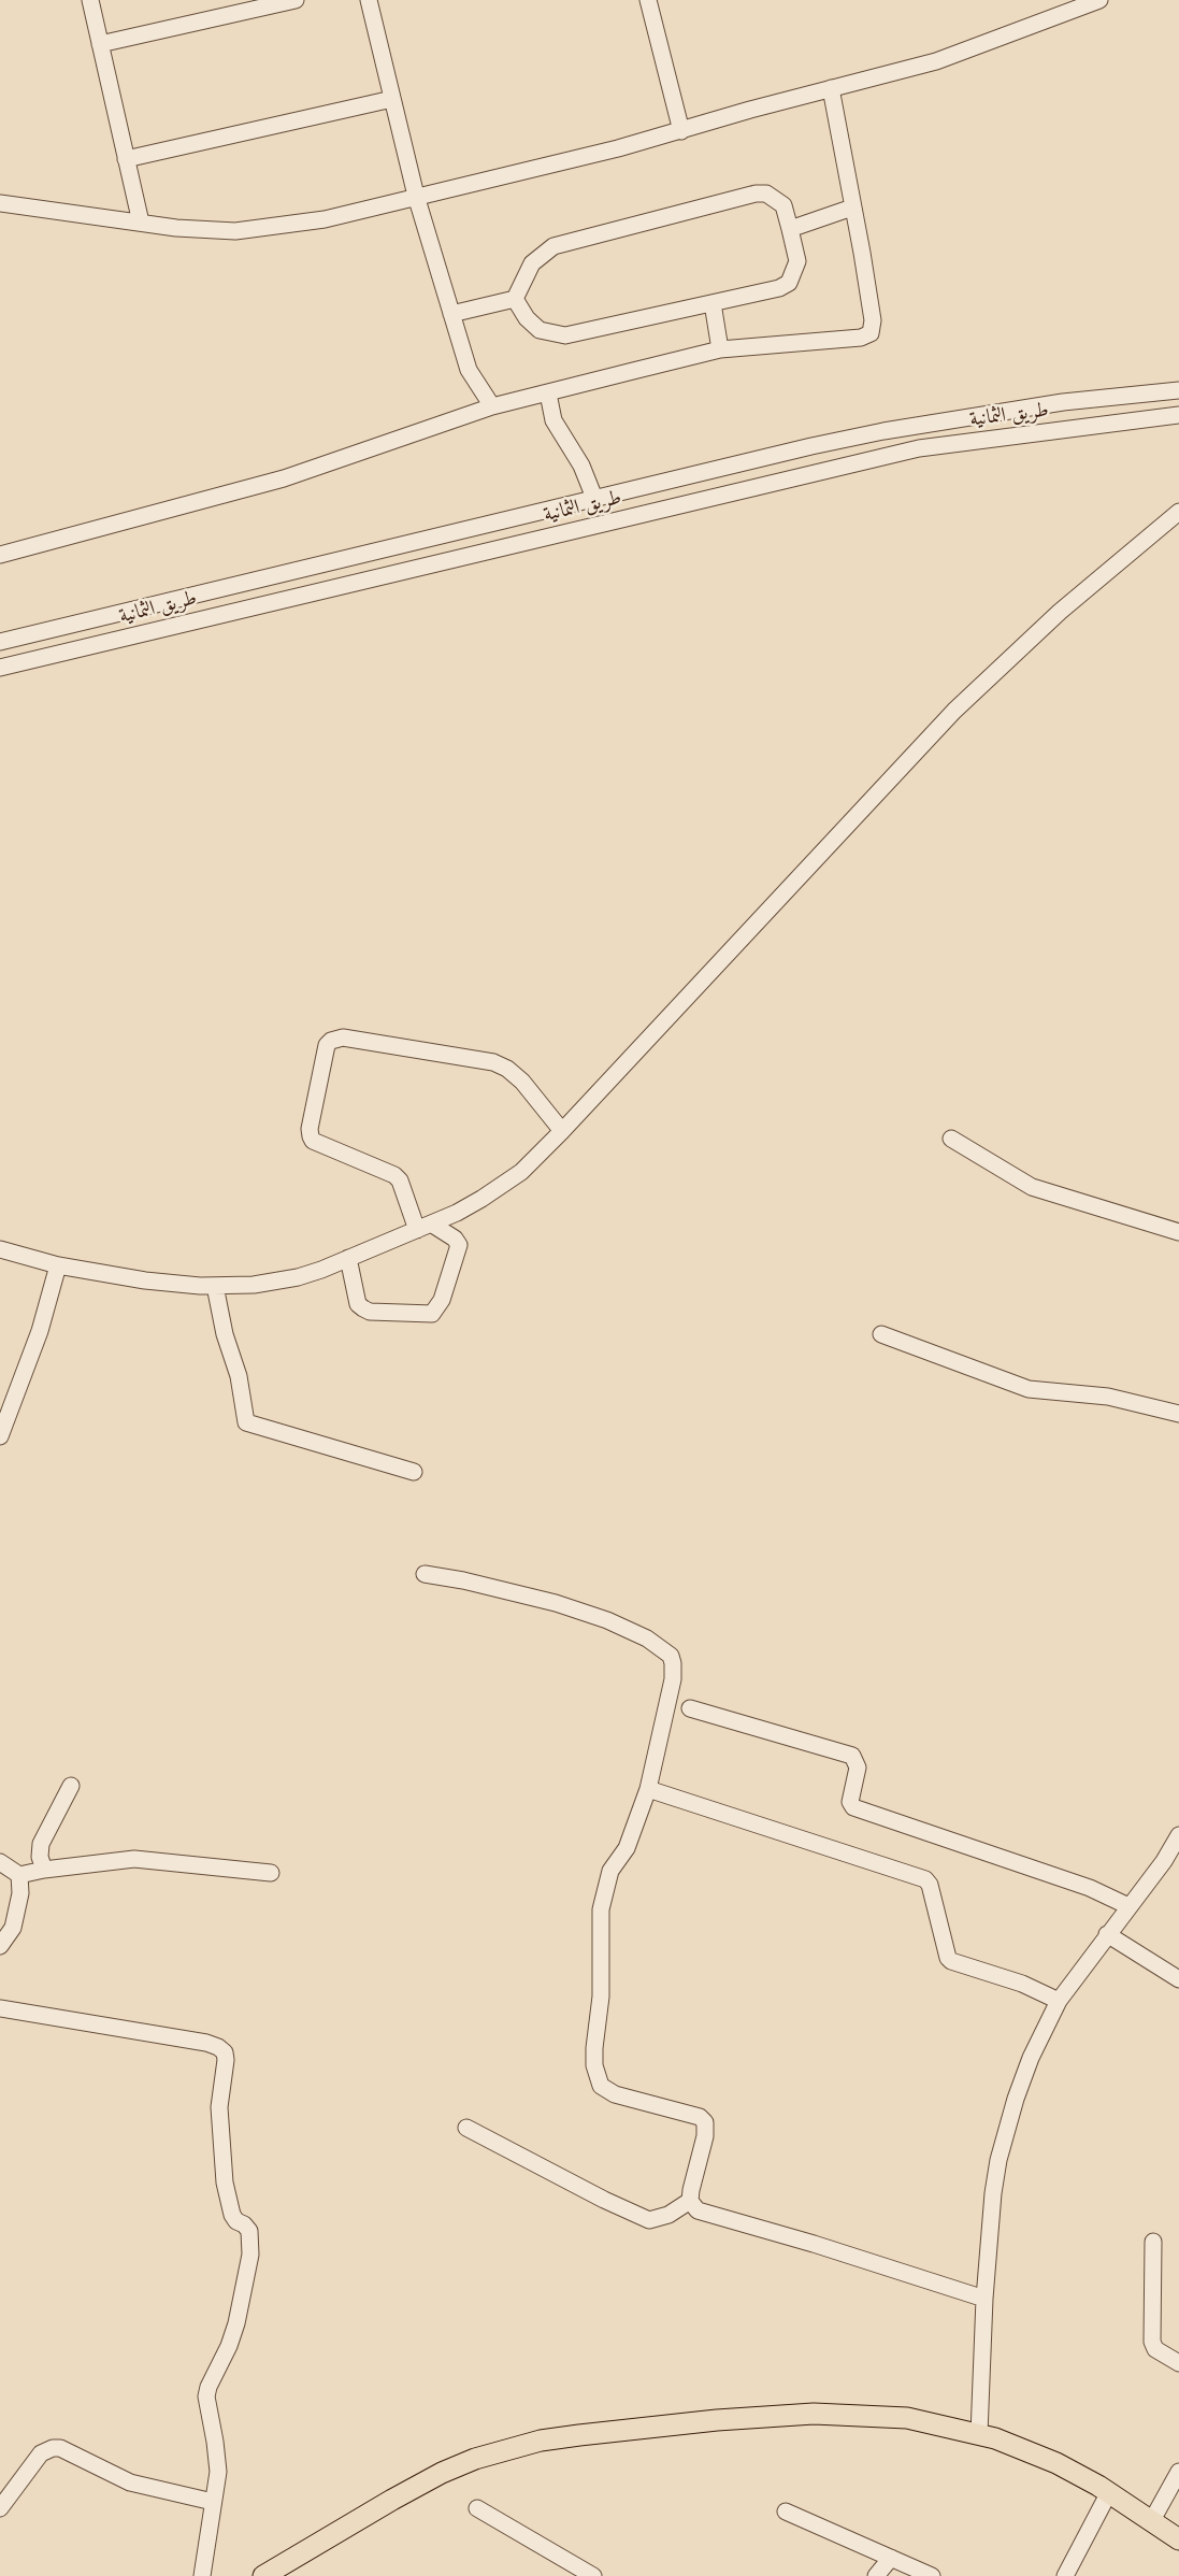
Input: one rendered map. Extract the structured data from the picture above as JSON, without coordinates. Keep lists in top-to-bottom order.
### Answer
{
  "streets": {
    "street": ["طريق الثمانية"]
  }
}
